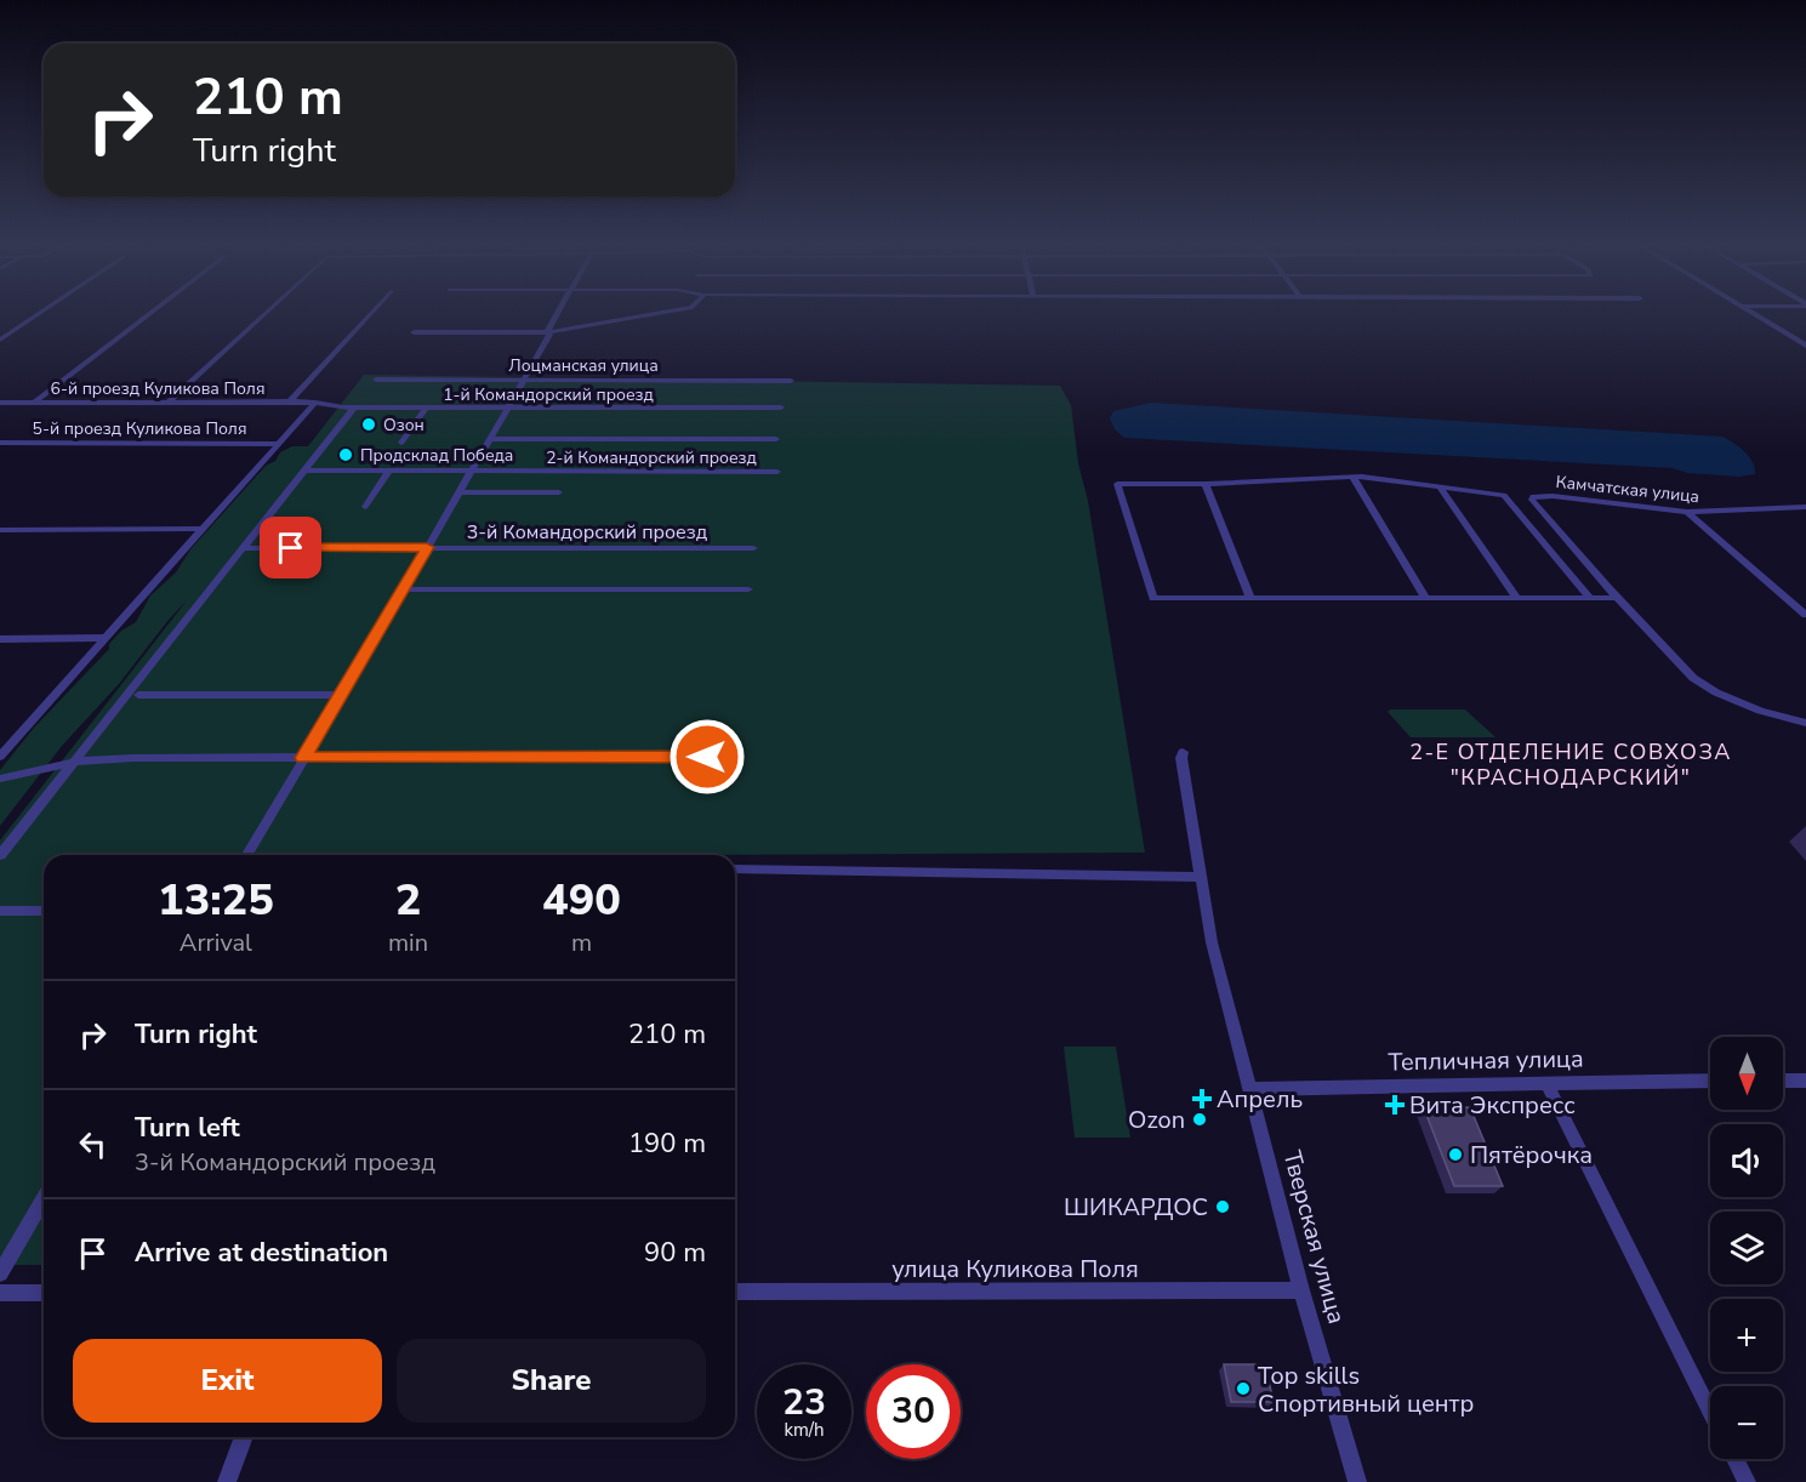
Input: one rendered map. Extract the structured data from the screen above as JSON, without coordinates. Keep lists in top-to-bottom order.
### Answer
{
  "streets": {
    "street": [
      "Лоцманская улица",
      "6-й проезд Куликова Поля",
      "1-й Командорский проезд",
      "5-й проезд Куликова Поля",
      "2-й Командорский проезд",
      "Камчатская улица",
      "3-й Командорский проезд",
      "Тепличная улица",
      "Тверская улица",
      "улица Куликова Поля"
    ]
  },
  "crossings": [
    ["6-й проезд Куликова Поля", "1-й Командорский проезд"],
    ["Тепличная улица", "Тверская улица"],
    ["Тверская улица", "улица Куликова Поля"]
  ],
  "districts": ["2-Е ОТДЕЛЕНИЕ СОВХОЗА \"КРАСНОДАРСКИЙ\""],
  "places": {
    "other": [
      "Озон",
      "Продсклад Победа",
      "Ozon",
      "Пятёрочка",
      "ШИКАРДОС",
      "Top skills Спортивный центр"
    ],
    "health": ["Апрель", "Вита Экспресс"]
  },
  "north": "bottom",
  "page": {
    "turn": ["210 m", "Turn right"],
    "eta": [
      "13:25",
      "Arrival",
      "2",
      "min",
      "490",
      "m"
    ],
    "list": [
      {
        "name": "Turn right",
        "value": "210 m"
      },
      {
        "name": "Turn left",
        "note": "3-й Командорский проезд",
        "value": "190 m"
      },
      {
        "name": "Arrive at destination",
        "value": "90 m"
      }
    ],
    "map_buttons": ["+", "−"],
    "buttons": ["Exit", "Share"],
    "speed": "23 km/h",
    "limit": "30"
  }
}
